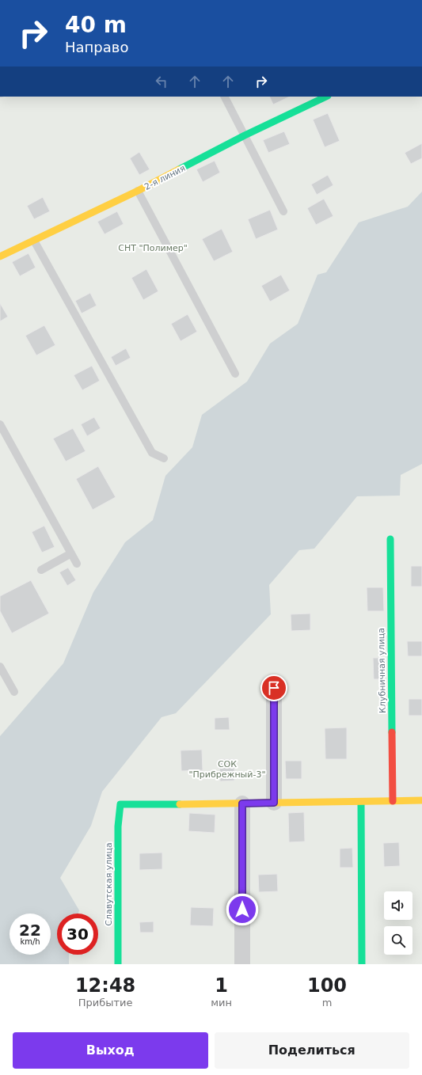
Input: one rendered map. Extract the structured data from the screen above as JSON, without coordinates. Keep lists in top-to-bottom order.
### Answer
{
  "streets": {
    "street": ["2-я линия", "Клубничная улица", "Славутская улица"]
  },
  "parks": ["СНТ \"Полимер\"", "СОК \"Прибрежный-3\""],
  "page": {
    "turn": ["40 m", "Направо"],
    "speed": "22 km/h",
    "limit": "30",
    "eta": [
      "12:48",
      "Прибытие",
      "1",
      "мин",
      "100",
      "m"
    ],
    "buttons": ["Выход", "Поделиться"]
  }
}
